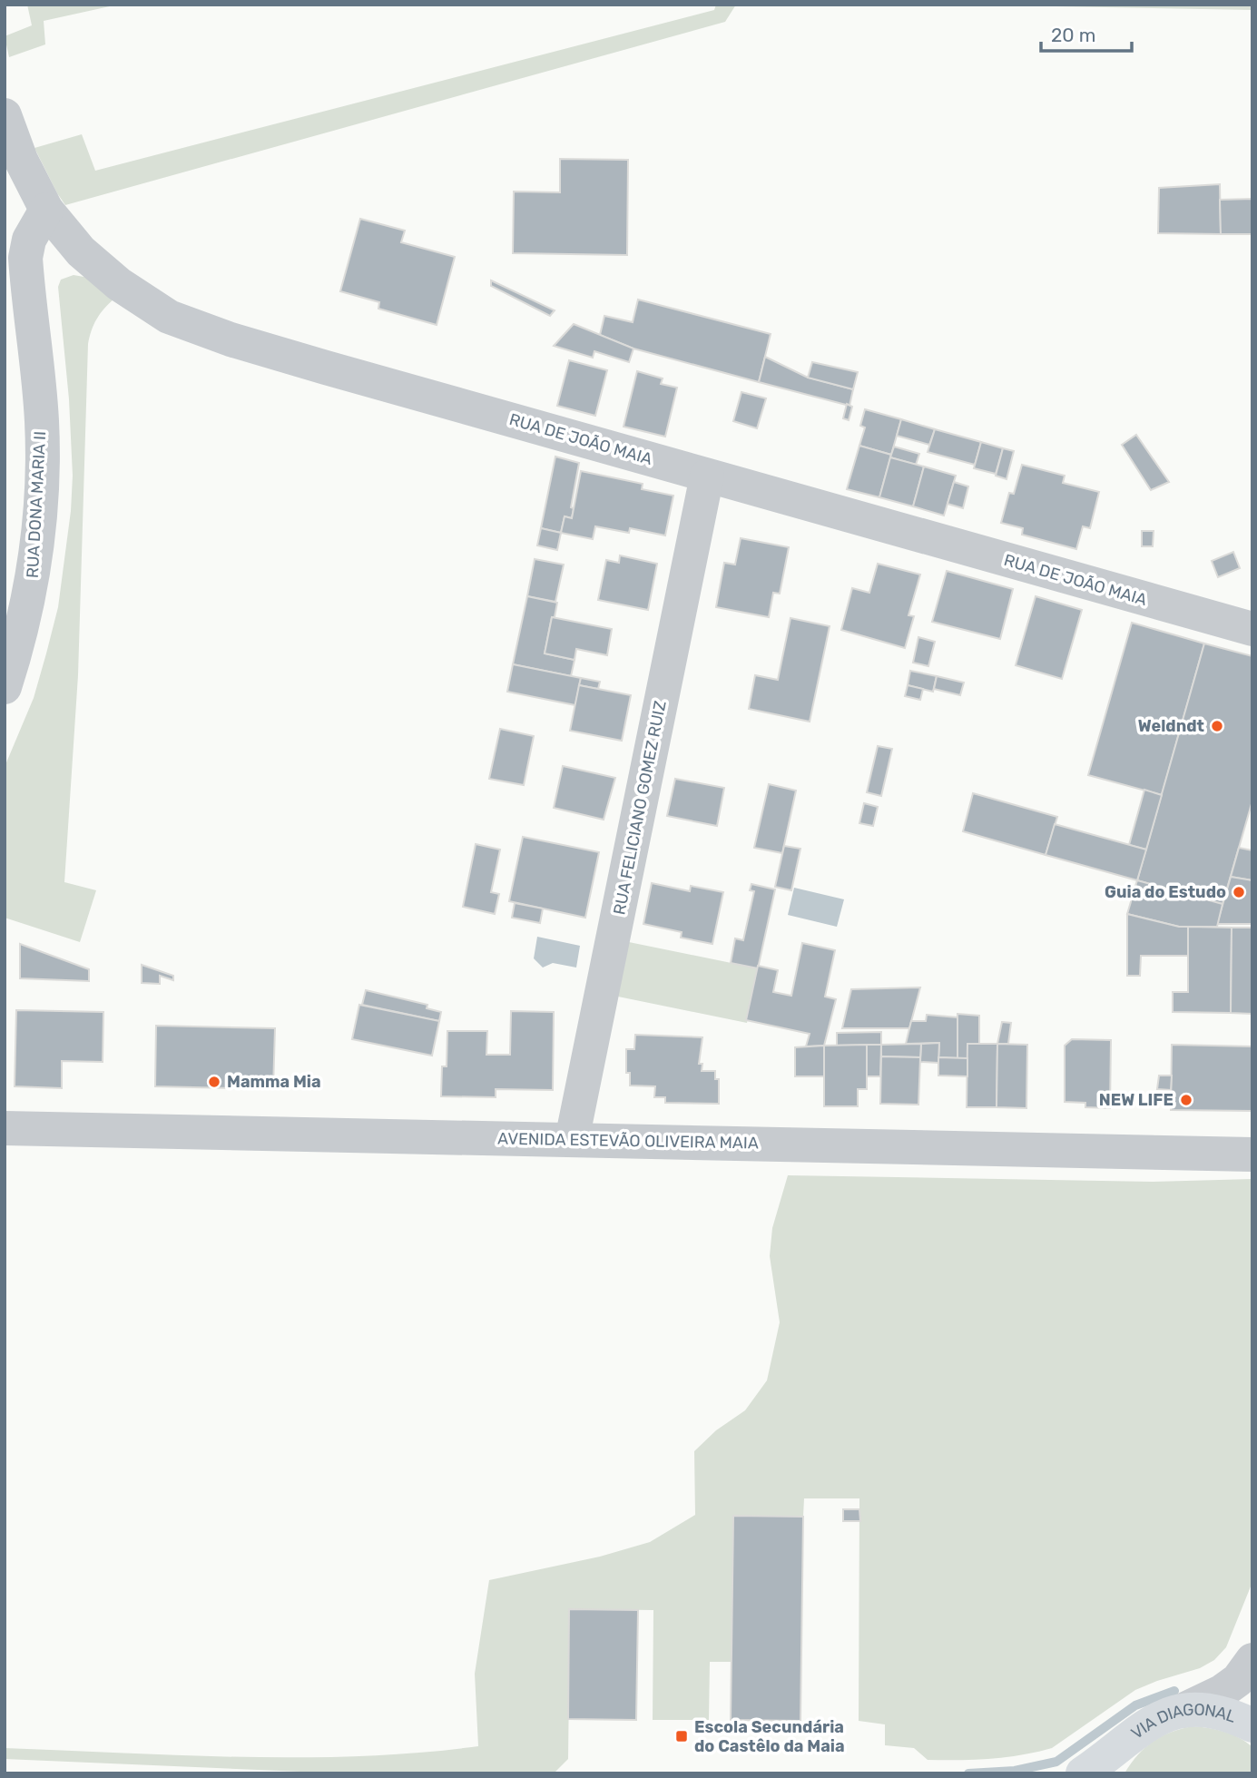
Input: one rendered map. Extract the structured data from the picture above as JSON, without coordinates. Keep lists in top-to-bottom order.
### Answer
{
  "streets": {
    "main road": ["VIA DIAGONAL"],
    "street": [
      "RUA DE JOÃO MAIA",
      "RUA DONA MARIA II",
      "RUA FELICIANO GOMEZ RUIZ",
      "AVENIDA ESTEVÃO OLIVEIRA MAIA"
    ]
  },
  "crossings": [
    ["RUA DE JOÃO MAIA", "RUA DONA MARIA II"],
    ["RUA DE JOÃO MAIA", "RUA FELICIANO GOMEZ RUIZ"],
    ["RUA FELICIANO GOMEZ RUIZ", "AVENIDA ESTEVÃO OLIVEIRA MAIA"]
  ],
  "places": {
    "other": [
      "Weldndt",
      "Guia do Estudo",
      "Mamma Mia",
      "NEW LIFE"
    ],
    "transit": ["Escola Secundária do Castêlo da Maia"]
  },
  "scale_bar": "20 m"
}
